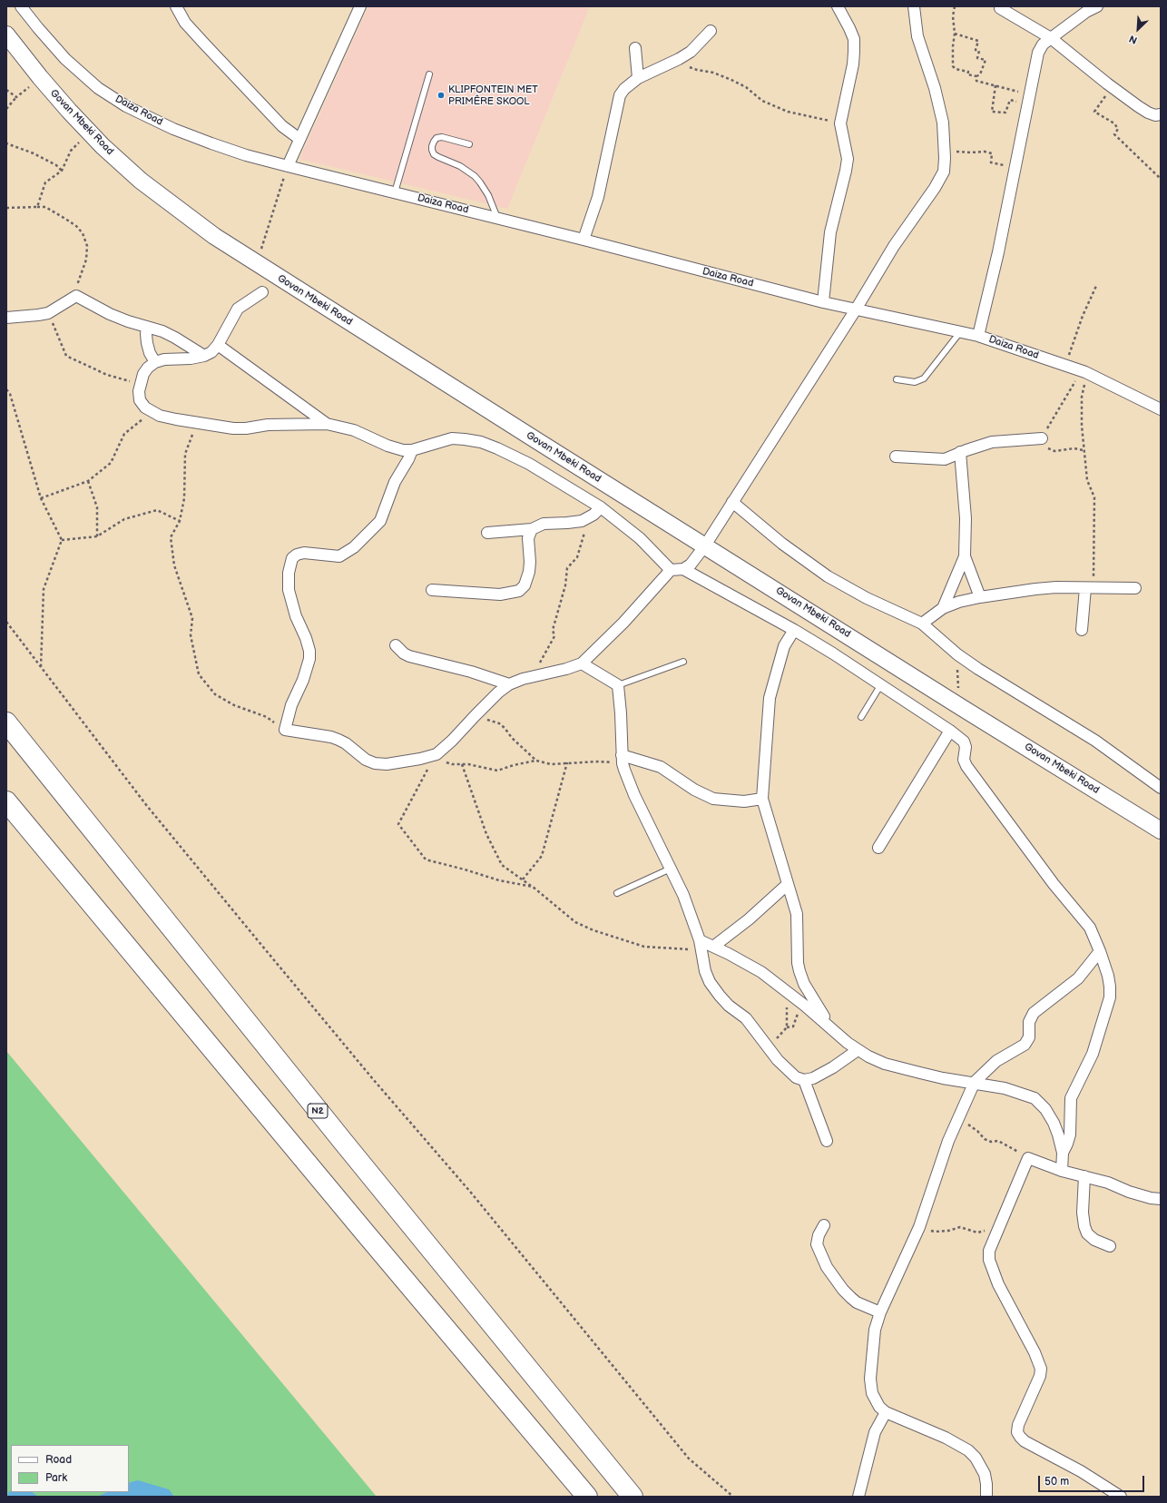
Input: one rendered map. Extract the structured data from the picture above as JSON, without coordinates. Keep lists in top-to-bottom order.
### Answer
{
  "streets": {
    "highway": ["N2"],
    "main road": ["Govan Mbeki Road"],
    "street": ["Daiza Road"]
  },
  "places": ["KLIPFONTEIN MET PRIMÊRE SKOOL"],
  "legend": ["Road", "Park"],
  "scale_bar": "50 m",
  "north": "bottom left"
}
